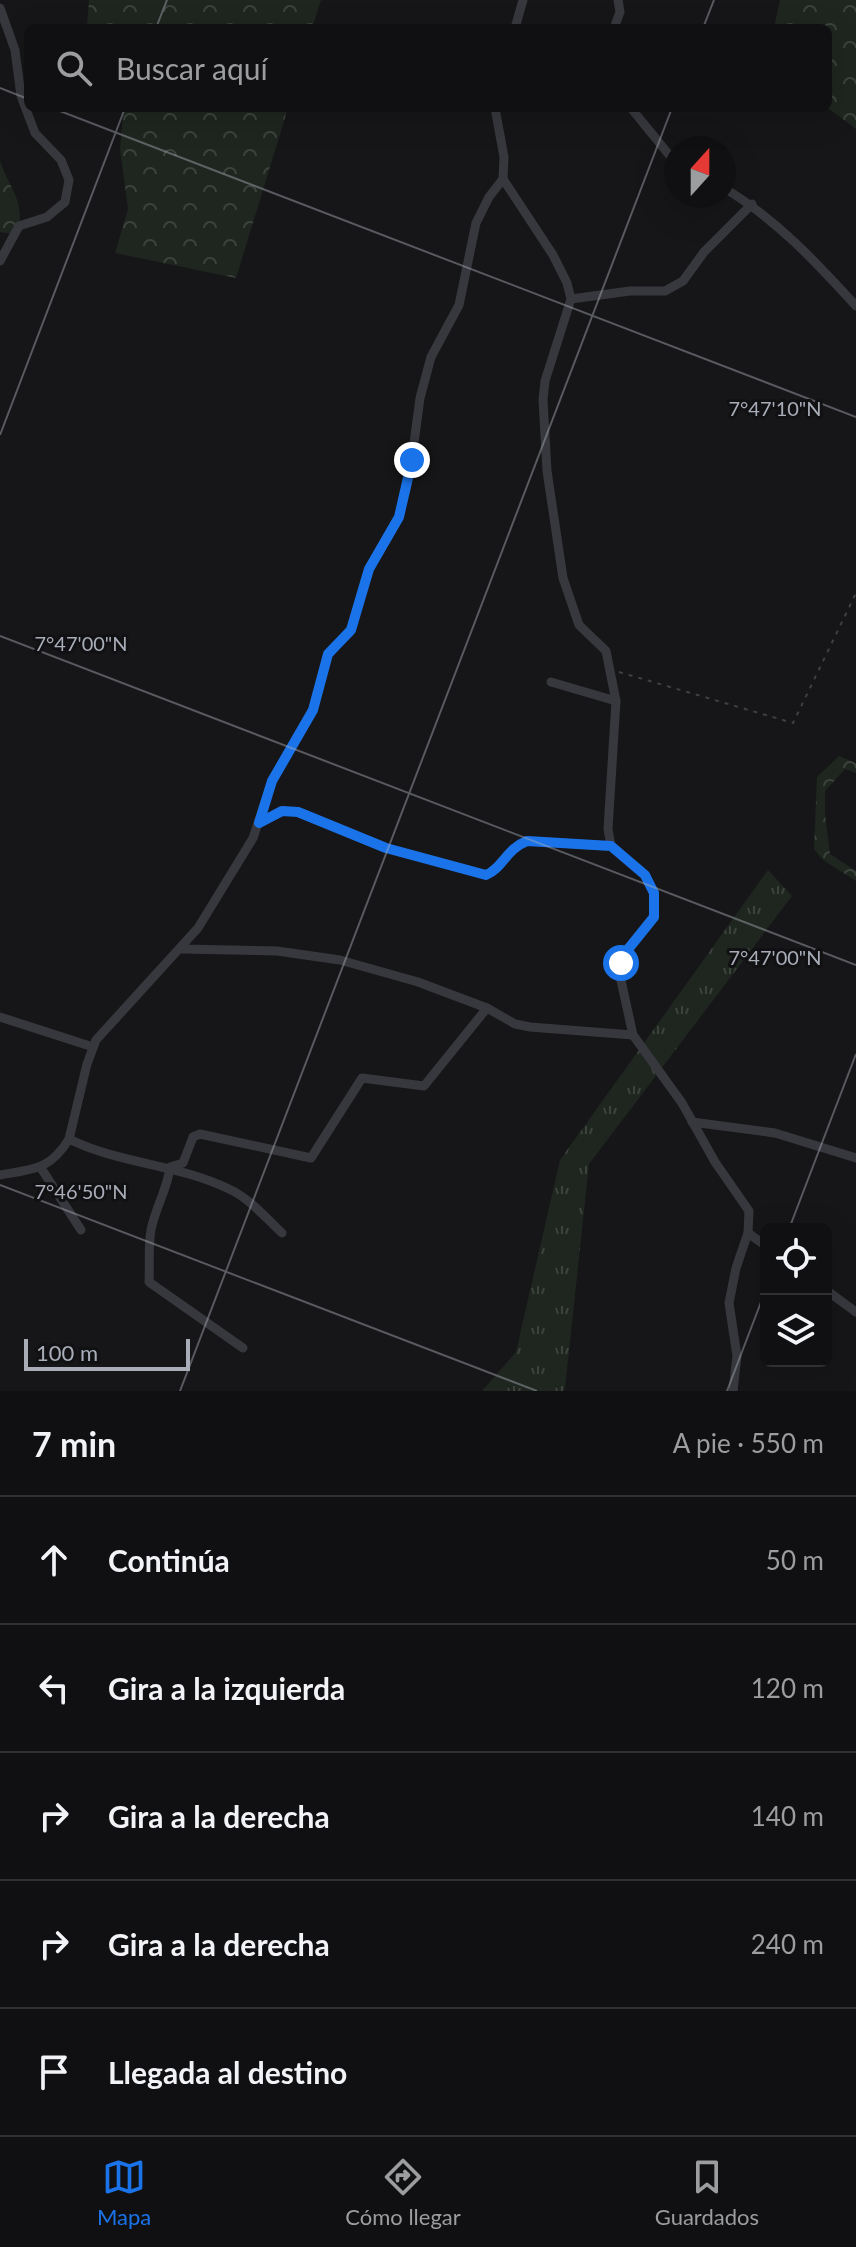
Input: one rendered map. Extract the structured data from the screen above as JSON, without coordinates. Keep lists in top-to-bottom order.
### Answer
{
  "scale_bar": "100 m",
  "north": "top",
  "page": {
    "search": "Buscar aquí",
    "scale": "100 m",
    "heading": ["7 min", "A pie · 550 m"],
    "list": [
      ["Continúa", "50 m"],
      ["Gira a la izquierda", "120 m"],
      ["Gira a la derecha", "140 m"],
      ["Gira a la derecha", "240 m"],
      "Llegada al destino"
    ],
    "nav": ["Mapa", "Cómo llegar", "Guardados"]
  },
  "coordinates": ["7°47'10\"N", "7°47'00\"N", "7°46'50\"N"]
}
